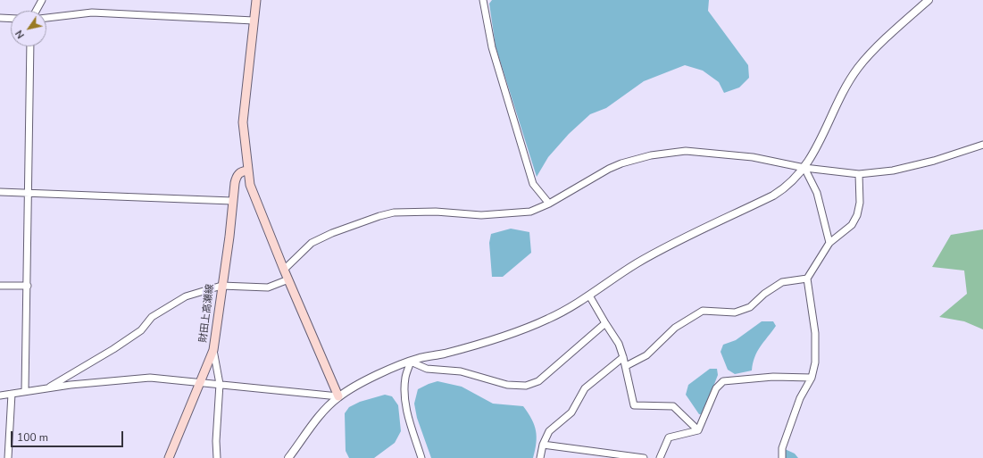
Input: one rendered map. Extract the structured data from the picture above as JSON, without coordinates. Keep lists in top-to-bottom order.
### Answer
{
  "streets": {
    "main road": ["財田上高瀬線"]
  },
  "scale_bar": "100 m",
  "north": "bottom left"
}
